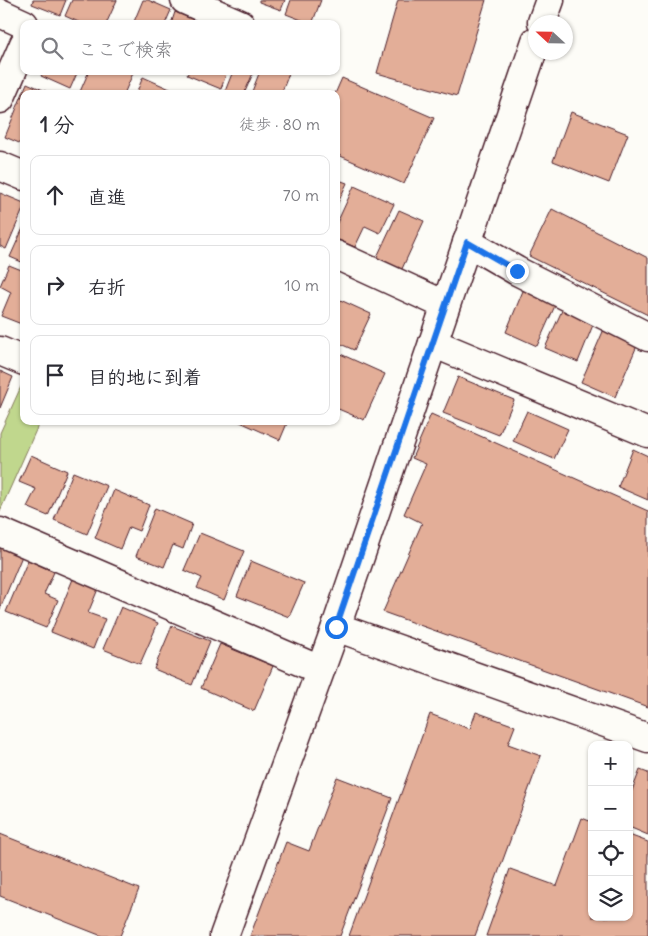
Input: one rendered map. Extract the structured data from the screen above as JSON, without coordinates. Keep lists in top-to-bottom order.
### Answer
{
  "north": "left",
  "page": {
    "search": "ここで検索",
    "heading": ["1 分", "徒歩 · 80 m"],
    "list": [
      ["直進", "70 m"],
      ["右折", "10 m"],
      "目的地に到着"
    ],
    "map_buttons": ["+", "−"]
  }
}
